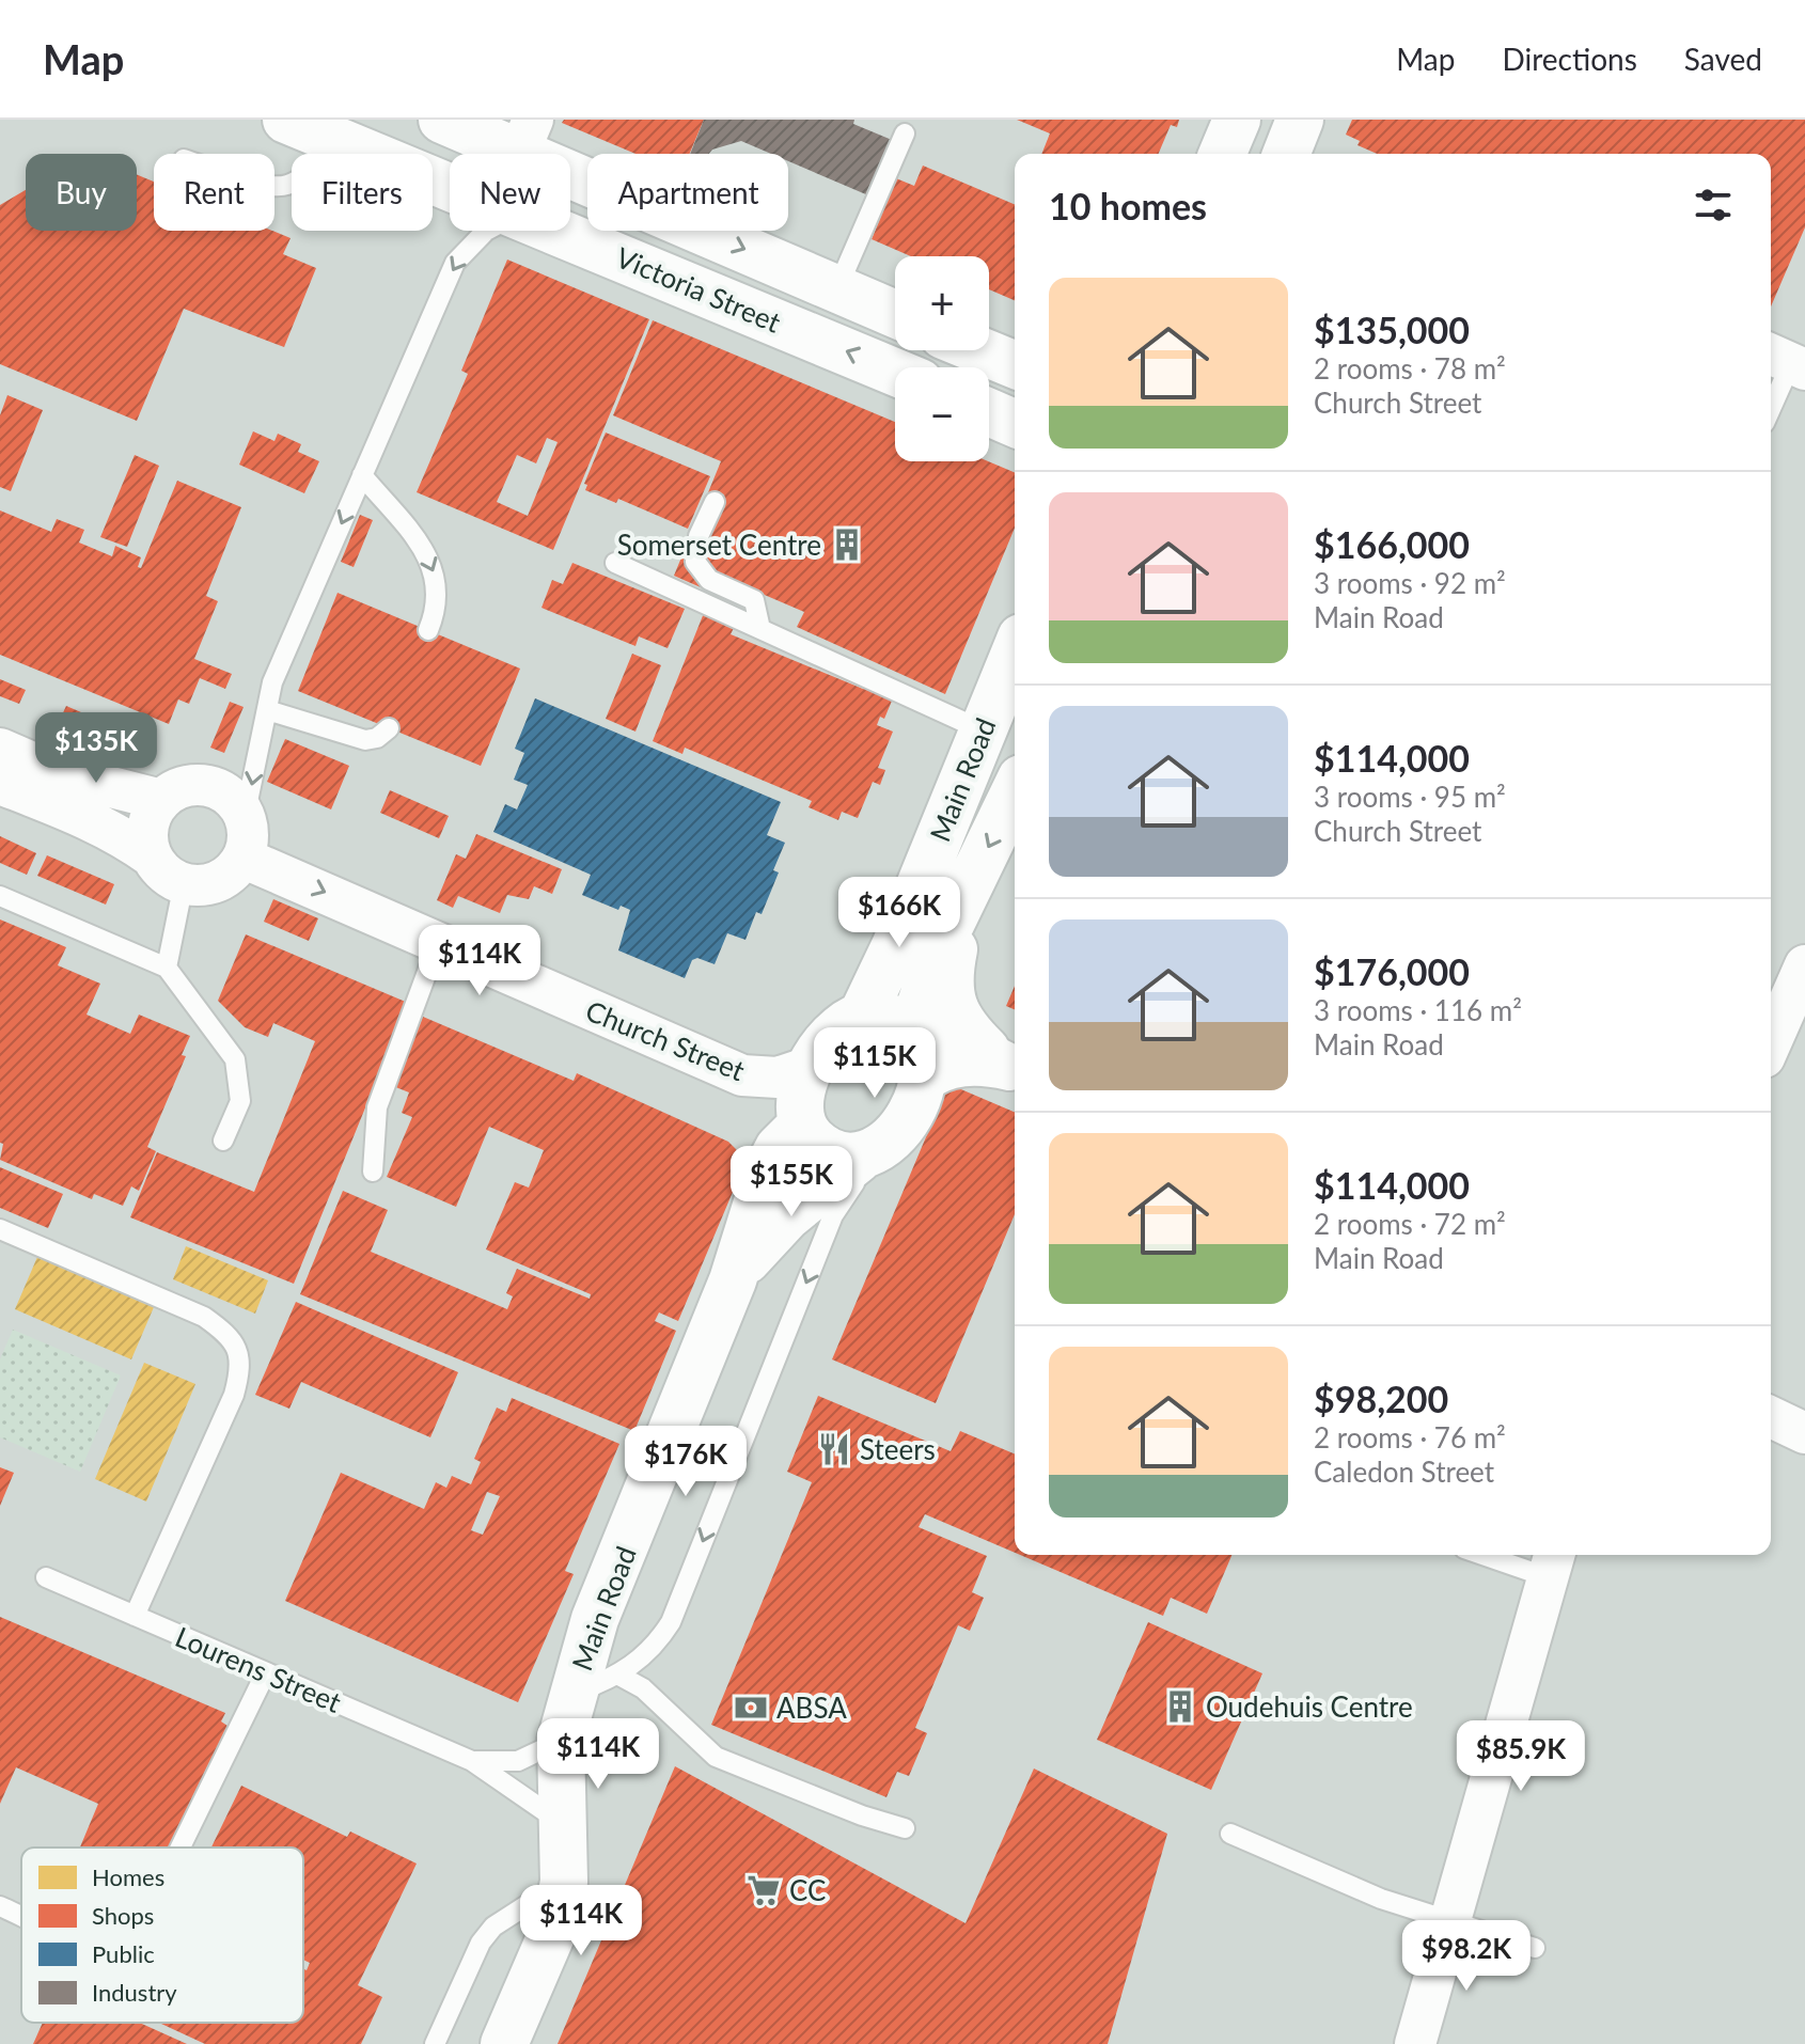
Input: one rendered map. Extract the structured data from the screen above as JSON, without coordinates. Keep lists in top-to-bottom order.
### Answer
{
  "streets": {
    "main road": ["Victoria Street", "Main Road"],
    "street": ["Church Street"],
    "lane": ["Lourens Street"]
  },
  "crossings": [
    ["Main Road", "Church Street"],
    ["Main Road", "Lourens Street"]
  ],
  "places": {
    "building": ["Somerset Centre", "Oudehuis Centre"],
    "restaurant": ["Steers"],
    "bank": ["ABSA"],
    "supermarket": ["CC"]
  },
  "legend": [
    "Homes",
    "Shops",
    "Public",
    "Industry"
  ],
  "page": {
    "header": "Map",
    "nav": ["Map", "Directions", "Saved"],
    "chip": [
      "Buy",
      "Rent",
      "Filters",
      "New",
      "Apartment"
    ],
    "heading": "10 homes",
    "map_buttons": ["+", "−"],
    "list": [
      {
        "name": "$135,000",
        "note": "2 rooms · 78 m² · Church Street"
      },
      {
        "name": "$166,000",
        "note": "3 rooms · 92 m² · Main Road"
      },
      {
        "name": "$114,000",
        "note": "3 rooms · 95 m² · Church Street"
      },
      {
        "name": "$176,000",
        "note": "3 rooms · 116 m² · Main Road"
      },
      {
        "name": "$114,000",
        "note": "2 rooms · 72 m² · Main Road"
      },
      {
        "name": "$98,200",
        "note": "2 rooms · 76 m² · Caledon Street"
      }
    ],
    "price": [
      "$135K",
      "$166K",
      "$114K",
      "$115K",
      "$155K",
      "$176K",
      "$114K",
      "$85.9K",
      "$114K",
      "$98.2K"
    ]
  }
}
